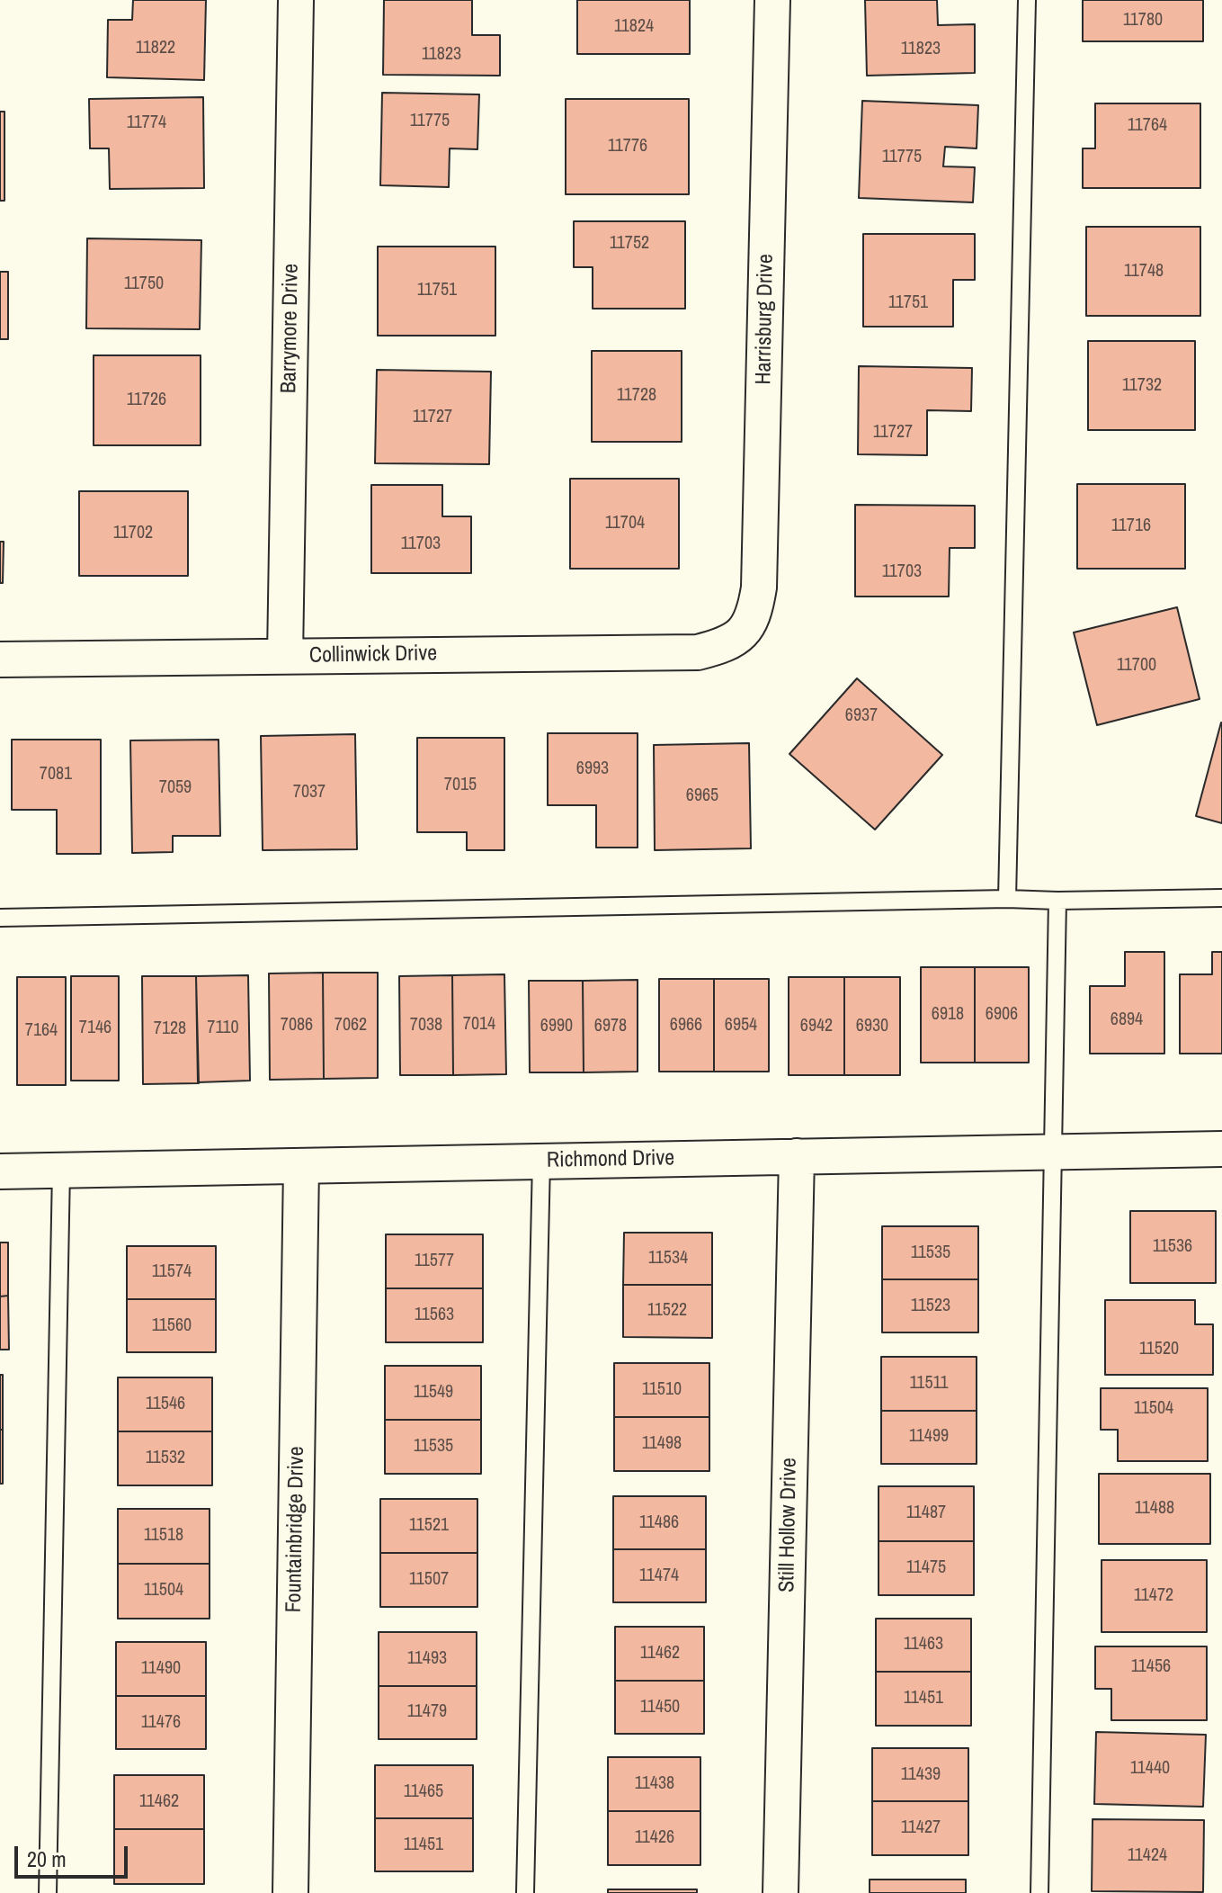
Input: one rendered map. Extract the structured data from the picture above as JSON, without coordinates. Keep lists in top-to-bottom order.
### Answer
{
  "streets": {
    "street": [
      "Harrisburg Drive",
      "Barrymore Drive",
      "Collinwick Drive",
      "Richmond Drive",
      "Still Hollow Drive",
      "Fountainbridge Drive"
    ]
  },
  "crossings": [
    ["Harrisburg Drive", "Collinwick Drive"],
    ["Barrymore Drive", "Collinwick Drive"],
    ["Richmond Drive", "Still Hollow Drive"],
    ["Richmond Drive", "Fountainbridge Drive"]
  ],
  "house_numbers": [
    "11780",
    "11824",
    "11822",
    "11823",
    "11823",
    "11775",
    "11774",
    "11764",
    "11776",
    "11775",
    "11752",
    "11748",
    "11750",
    "11751",
    "11751",
    "11732",
    "11728",
    "11726",
    "11727",
    "11727",
    "11704",
    "11716",
    "11702",
    "11703",
    "11703",
    "11700",
    "6937",
    "6993",
    "7081",
    "7015",
    "7059",
    "7037",
    "6965",
    "6918",
    "6906",
    "6894",
    "7014",
    "7086",
    "7062",
    "7038",
    "6966",
    "6954",
    "6990",
    "6978",
    "6942",
    "6930",
    "7146",
    "7110",
    "7128",
    "7164",
    "11536",
    "11535",
    "11534",
    "11577",
    "11574",
    "11523",
    "11522",
    "11563",
    "11560",
    "11520",
    "11511",
    "11510",
    "11549",
    "11546",
    "11504",
    "11499",
    "11498",
    "11535",
    "11532",
    "11488",
    "11487",
    "11486",
    "11521",
    "11518",
    "11475",
    "11474",
    "11507",
    "11504",
    "11472",
    "11463",
    "11462",
    "11493",
    "11456",
    "11490",
    "11451",
    "11450",
    "11479",
    "11476",
    "11440",
    "11439",
    "11438",
    "11465",
    "11462",
    "11427",
    "11426",
    "11451",
    "11424"
  ],
  "scale_bar": "20 m"
}
